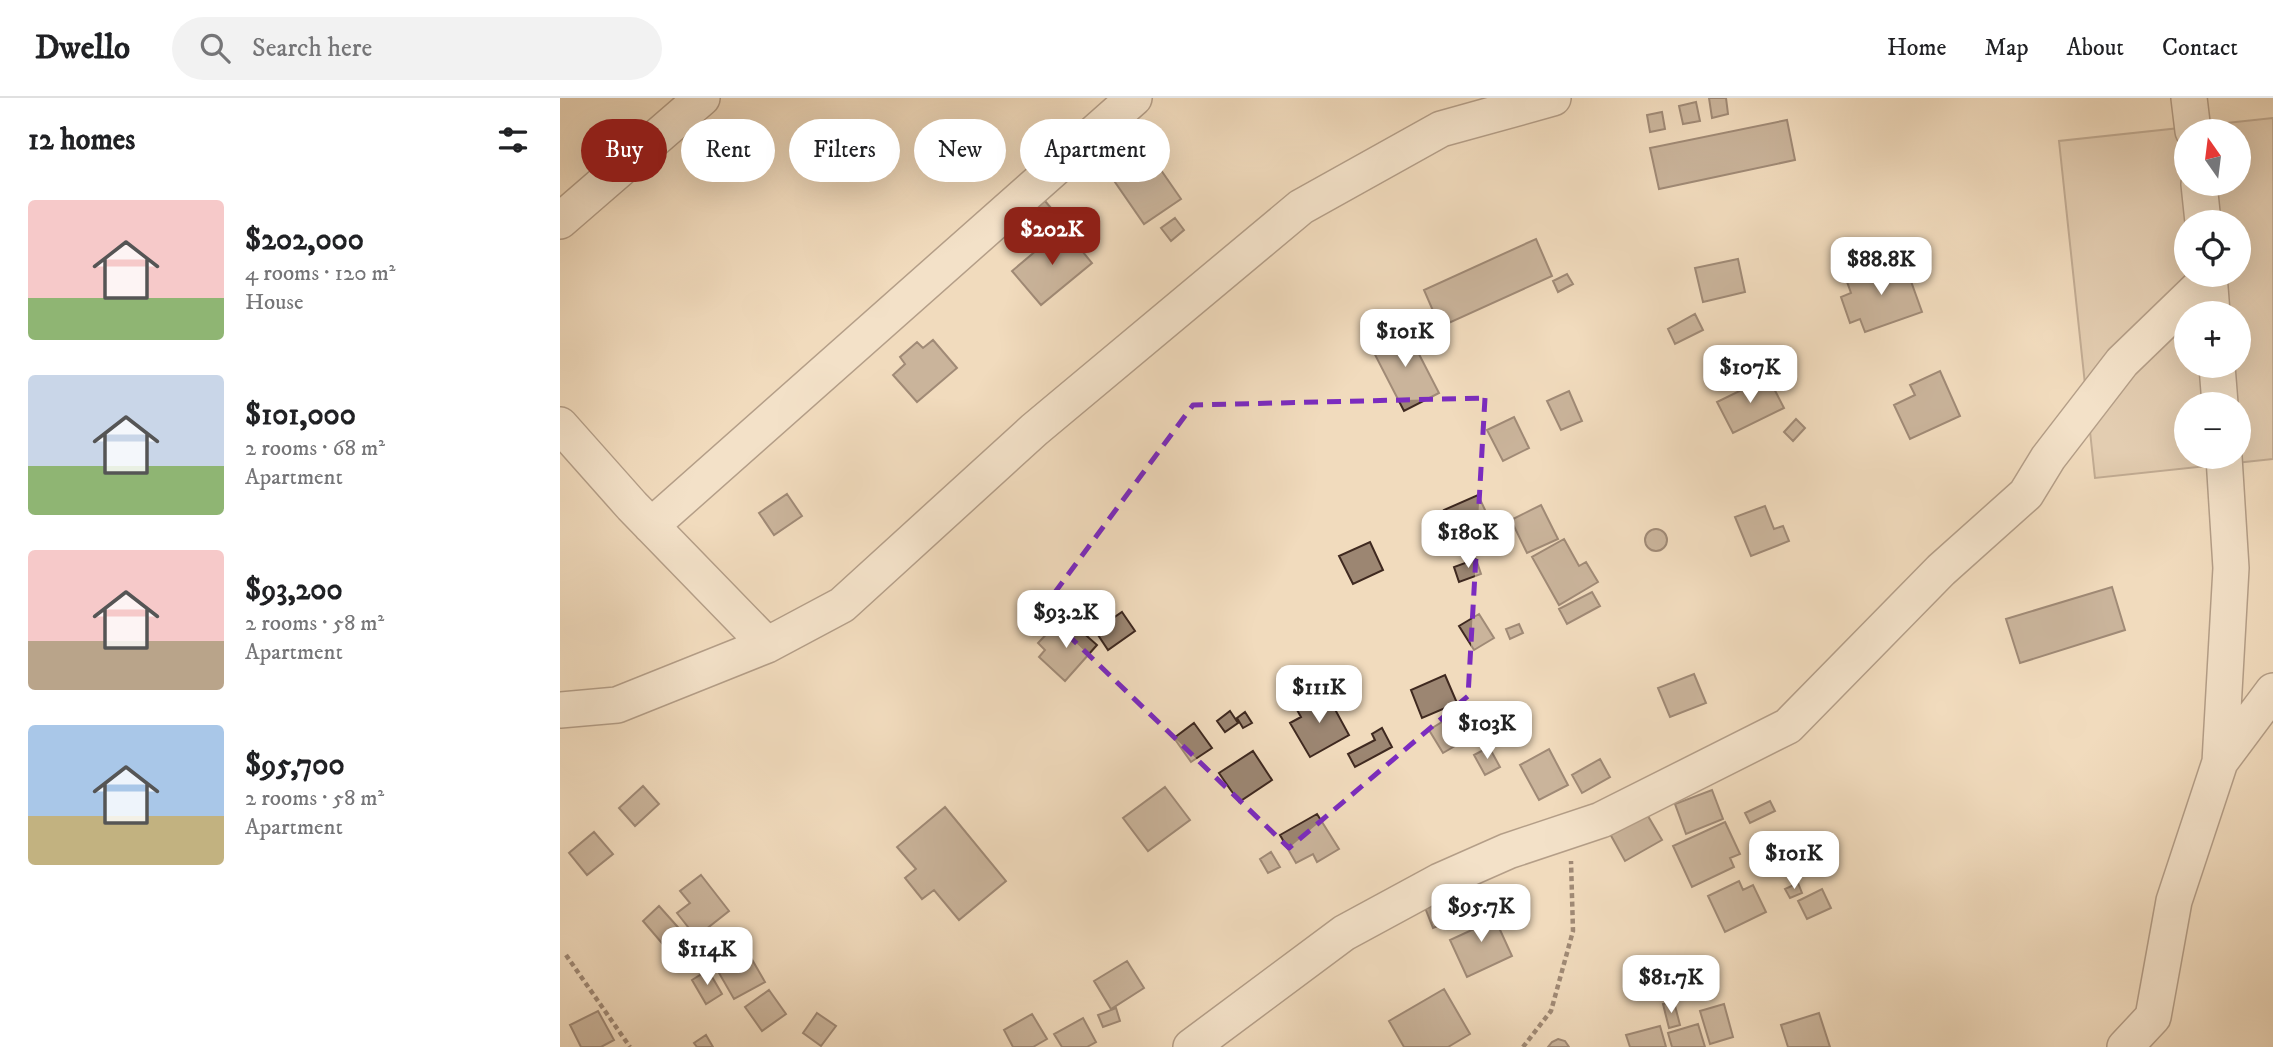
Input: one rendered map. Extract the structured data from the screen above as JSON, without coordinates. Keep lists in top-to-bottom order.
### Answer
{
  "north": "top",
  "page": {
    "header": "Dwello",
    "search": "Search here",
    "nav": [
      "Home",
      "Map",
      "About",
      "Contact"
    ],
    "heading": "12 homes",
    "map_buttons": ["+", "−"],
    "chip": [
      "Buy",
      "Rent",
      "Filters",
      "New",
      "Apartment"
    ],
    "list": [
      {
        "name": "$202,000",
        "note": "4 rooms · 120 m² · House"
      },
      {
        "name": "$101,000",
        "note": "2 rooms · 68 m² · Apartment"
      },
      {
        "name": "$93,200",
        "note": "2 rooms · 58 m² · Apartment"
      },
      {
        "name": "$95,700",
        "note": "2 rooms · 58 m² · Apartment"
      }
    ],
    "price": [
      "$202K",
      "$88.8K",
      "$101K",
      "$107K",
      "$180K",
      "$93.2K",
      "$111K",
      "$103K",
      "$101K",
      "$95.7K",
      "$114K",
      "$81.7K"
    ]
  }
}
